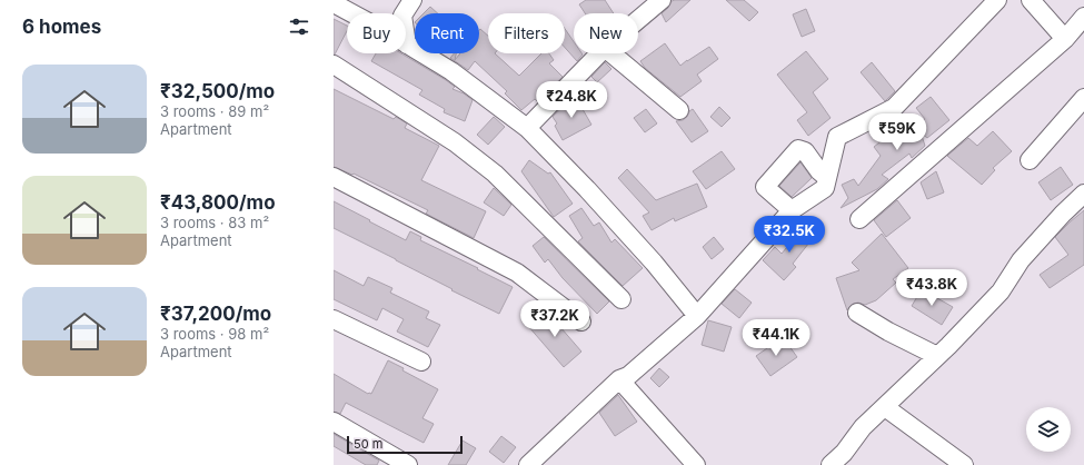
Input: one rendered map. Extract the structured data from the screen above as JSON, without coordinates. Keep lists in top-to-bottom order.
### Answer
{
  "scale_bar": "50 m",
  "page": {
    "heading": "6 homes",
    "chip": [
      "Buy",
      "Rent",
      "Filters",
      "New"
    ],
    "list": [
      {
        "name": "₹32,500/mo",
        "note": "3 rooms · 89 m² · Apartment"
      },
      {
        "name": "₹43,800/mo",
        "note": "3 rooms · 83 m² · Apartment"
      },
      {
        "name": "₹37,200/mo",
        "note": "3 rooms · 98 m² · Apartment"
      }
    ],
    "price": [
      "₹24.8K",
      "₹59K",
      "₹32.5K",
      "₹43.8K",
      "₹37.2K",
      "₹44.1K"
    ],
    "scale": "50 m"
  }
}
